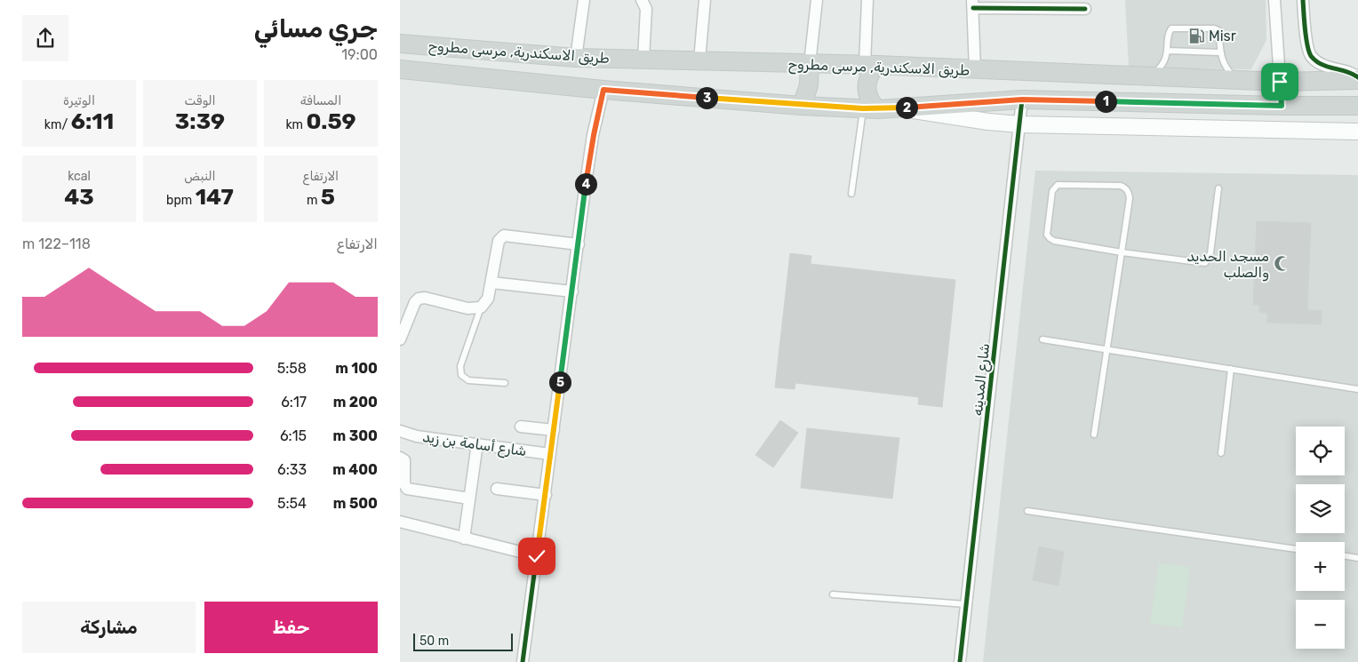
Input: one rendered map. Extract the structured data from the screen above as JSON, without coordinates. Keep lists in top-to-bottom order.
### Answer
{
  "streets": {
    "main road": ["طريق الاسكندرية, مرسى مطروح"],
    "street": ["شارع المدينه", "شارع أسامة بن زيد"]
  },
  "crossings": [
    ["طريق الاسكندرية, مرسى مطروح", "شارع المدينه"]
  ],
  "places": {
    "fuel station": ["Misr"],
    "mosque": ["مسجد الحديد والصلب"]
  },
  "scale_bar": "50 m",
  "page": {
    "heading": ["جري مسائي", "19:00"],
    "stats": [
      ["المسافة", "0.59 km"],
      ["الوقت", "3:39"],
      ["الوتيرة", "6:11 /km"],
      ["الارتفاع", "5 m"],
      ["النبض", "147 bpm"],
      ["kcal", "43"]
    ],
    "pins": [
      "3",
      "1",
      "2",
      "4",
      "5"
    ],
    "chart": ["الارتفاع", "118–122 m"],
    "list": [
      {
        "name": "100 m",
        "note": "5:58"
      },
      {
        "name": "200 m",
        "note": "6:17"
      },
      {
        "name": "300 m",
        "note": "6:15"
      },
      {
        "name": "400 m",
        "note": "6:33"
      },
      {
        "name": "500 m",
        "note": "5:54"
      }
    ],
    "map_buttons": ["+", "−"],
    "buttons": ["حفظ", "مشاركة"],
    "scale": "50 m"
  }
}
